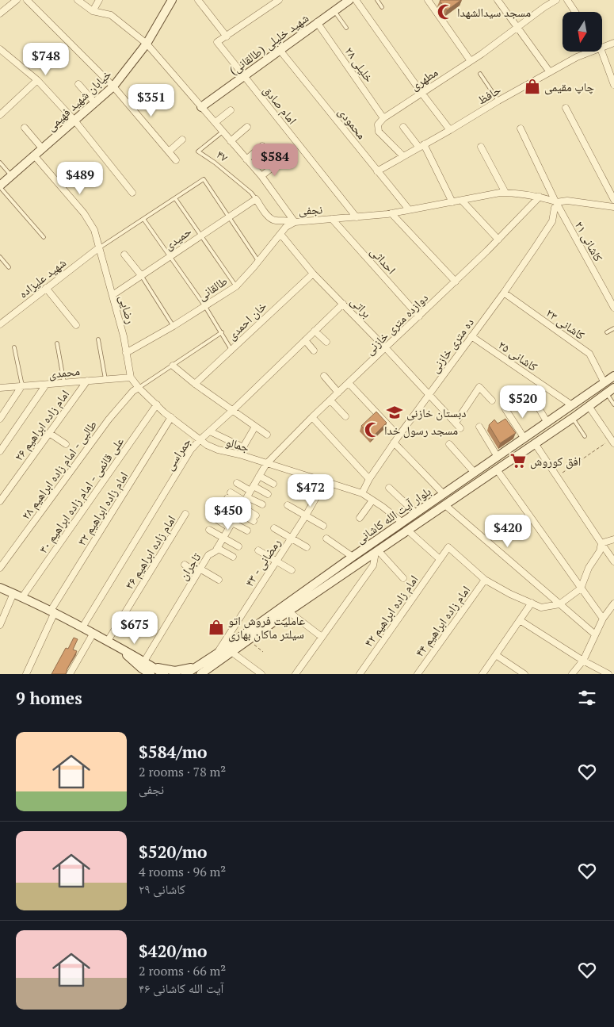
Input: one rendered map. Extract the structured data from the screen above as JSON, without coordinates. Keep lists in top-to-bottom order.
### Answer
{
  "streets": {
    "main road": ["شهید خلیلی (طالقانی)", "خیابان شهید فهیمی", "بلوار آیت الله کاشانی"],
    "street": [
      "خلیلی ۲۸",
      "مطهری",
      "حافظ",
      "امام صادق",
      "محمودی",
      "۴۷",
      "نجفی",
      "حمیدی",
      "کاشانی ۲۱",
      "احداثی",
      "شهید علیزاده",
      "طالقانی",
      "براتی",
      "رضایی",
      "خان احمدی",
      "دوازده متری خازنی",
      "کاشانی ۲۳",
      "ده متری خازنی",
      "کاشانی ۲۵",
      "محمدی",
      "امام زاده ابراهیم ۲۶",
      "جمالو",
      "جمراسی",
      "طالبی - امام زاده ابراهیم ۲۸",
      "علی قائمی - امام زاده ابراهیم ۳۰",
      "امام زاده ابراهیم ۳۲",
      "امام زاده ابراهیم ۳۶",
      "رمضانی - ۴۳",
      "تاجران",
      "امام زاده ابراهیم ۴۲",
      "امام زاده ابراهیم ۴۴"
    ]
  },
  "crossings": [
    ["شهید خلیلی (طالقانی)", "خلیلی ۲۸"],
    ["شهید خلیلی (طالقانی)", "امام صادق"],
    ["شهید خلیلی (طالقانی)", "محمودی"],
    ["شهید خلیلی (طالقانی)", "نجفی"],
    ["خلیلی ۲۸", "مطهری"],
    ["حافظ", "محمودی"],
    ["خیابان شهید فهیمی", "نجفی"],
    ["خیابان شهید فهیمی", "رضایی"],
    ["امام صادق", "نجفی"],
    ["محمودی", "نجفی"],
    ["۴۷", "نجفی"],
    ["۴۷", "حمیدی"],
    ["۴۷", "طالقانی"],
    ["نجفی", "کاشانی ۲۱"],
    ["نجفی", "احداثی"],
    ["نجفی", "طالقانی"],
    ["نجفی", "دوازده متری خازنی"],
    ["نجفی", "ده متری خازنی"],
    ["حمیدی", "رضایی"],
    ["کاشانی ۲۱", "ده متری خازنی"],
    ["احداثی", "دوازده متری خازنی"],
    ["شهید علیزاده", "رضایی"],
    ["طالقانی", "براتی"],
    ["طالقانی", "رضایی"],
    ["براتی", "خان احمدی"],
    ["براتی", "دوازده متری خازنی"],
    ["براتی", "ده متری خازنی"],
    ["براتی", "جمراسی"],
    ["رضایی", "محمدی"],
    ["رضایی", "جمالو"],
    ["دوازده متری خازنی", "جمالو"],
    ["دوازده متری خازنی", "تاجران"],
    ["کاشانی ۲۳", "ده متری خازنی"],
    ["کاشانی ۲۳", "بلوار آیت الله کاشانی"],
    ["ده متری خازنی", "کاشانی ۲۵"],
    ["ده متری خازنی", "جمالو"],
    ["کاشانی ۲۵", "بلوار آیت الله کاشانی"],
    ["محمدی", "امام زاده ابراهیم ۲۶"],
    ["محمدی", "جمالو"],
    ["جمالو", "جمراسی"],
    ["جمالو", "طالبی - امام زاده ابراهیم ۲۸"],
    ["جمالو", "علی قائمی - امام زاده ابراهیم ۳۰"],
    ["جمالو", "امام زاده ابراهیم ۳۲"],
    ["جمالو", "بلوار آیت الله کاشانی"],
    ["جمالو", "رمضانی - ۴۳"],
    ["جمالو", "تاجران"],
    ["بلوار آیت الله کاشانی", "رمضانی - ۴۳"]
  ],
  "places": {
    "mosque": ["مسجد سیدالشهدا", "مسجد رسول خدا"],
    "shop": ["چاپ مقیمی", "عاملیت فروش اتو سیلتر ماکان بهاری"],
    "school or university": ["دبستان خازنی"],
    "supermarket": ["افق کوروش"]
  },
  "north": "bottom",
  "page": {
    "price": [
      "$748",
      "$351",
      "$584",
      "$489",
      "$520",
      "$472",
      "$450",
      "$420",
      "$675"
    ],
    "heading": "9 homes",
    "list": [
      {
        "name": "$584/mo",
        "note": "2 rooms · 78 m² · نجفی"
      },
      {
        "name": "$520/mo",
        "note": "4 rooms · 96 m² · کاشانی ۲۹"
      },
      {
        "name": "$420/mo",
        "note": "2 rooms · 66 m² · آیت الله کاشانی ۴۶"
      }
    ]
  }
}
